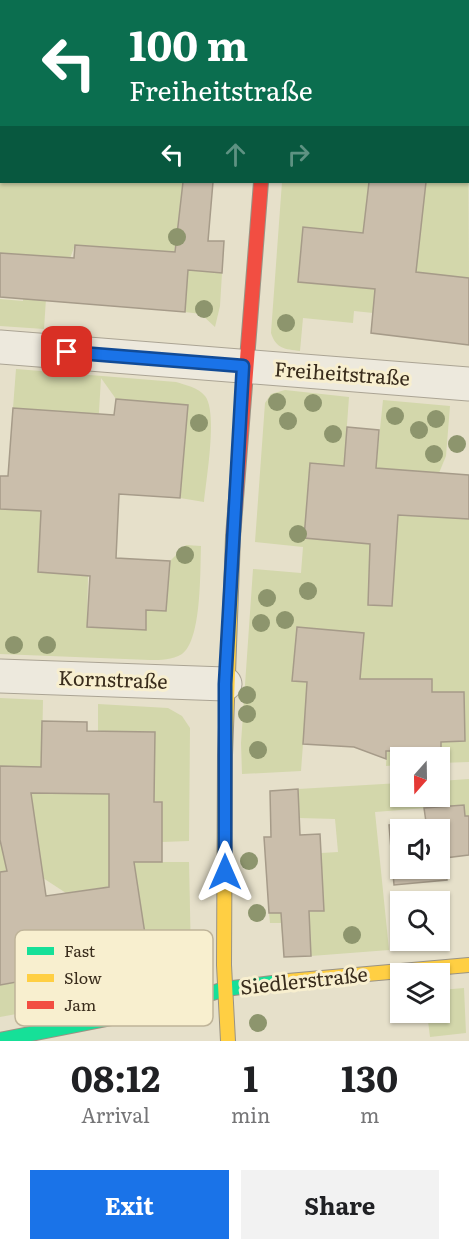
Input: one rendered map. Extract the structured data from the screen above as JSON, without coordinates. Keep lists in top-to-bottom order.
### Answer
{
  "streets": {
    "street": ["Freiheitstraße", "Kornstraße", "Siedlerstraße"]
  },
  "legend": ["Fast", "Slow", "Jam"],
  "north": "bottom",
  "page": {
    "turn": ["100 m", "Freiheitstraße"],
    "eta": [
      "08:12",
      "Arrival",
      "1",
      "min",
      "130",
      "m"
    ],
    "buttons": ["Exit", "Share"]
  }
}
